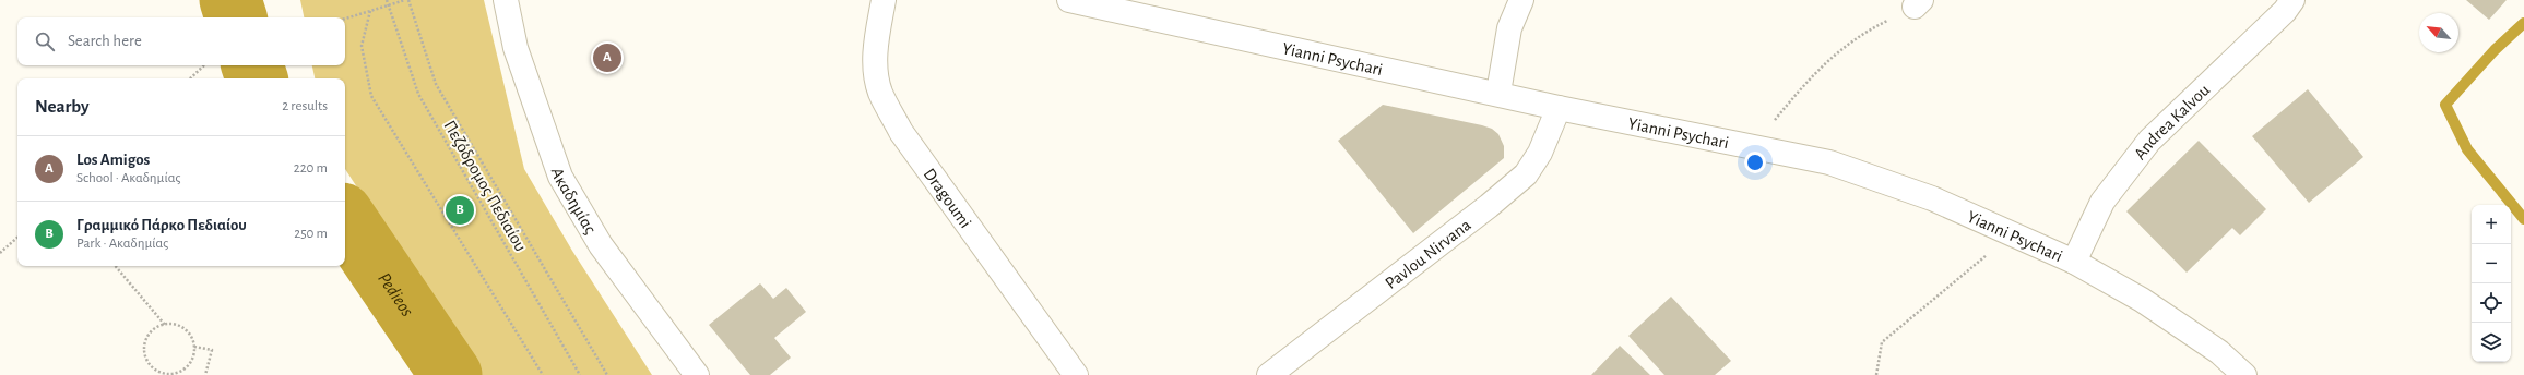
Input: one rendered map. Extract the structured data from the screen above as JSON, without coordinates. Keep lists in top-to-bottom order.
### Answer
{
  "streets": {
    "street": [
      "Yianni Psychari",
      "Andrea Kalvou",
      "Dragoumi",
      "Ακαδημίας",
      "Pavlou Nirvana"
    ],
    "path": ["Πεζόδρομος Πεδιαίου"]
  },
  "crossings": [
    ["Yianni Psychari", "Andrea Kalvou"],
    ["Yianni Psychari", "Pavlou Nirvana"]
  ],
  "water": ["Pedieos"],
  "north": "top left",
  "page": {
    "search": "Search here",
    "pins": ["A", "B"],
    "heading": ["Nearby", "2 results"],
    "list": [
      {
        "mark": "A",
        "name": "Los Amigos",
        "note": "School · Ακαδημίας",
        "value": "220 m"
      },
      {
        "mark": "B",
        "name": "Γραμμικό Πάρκο Πεδιαίου",
        "note": "Park · Ακαδημίας",
        "value": "250 m"
      }
    ],
    "map_buttons": ["+", "−"]
  }
}
